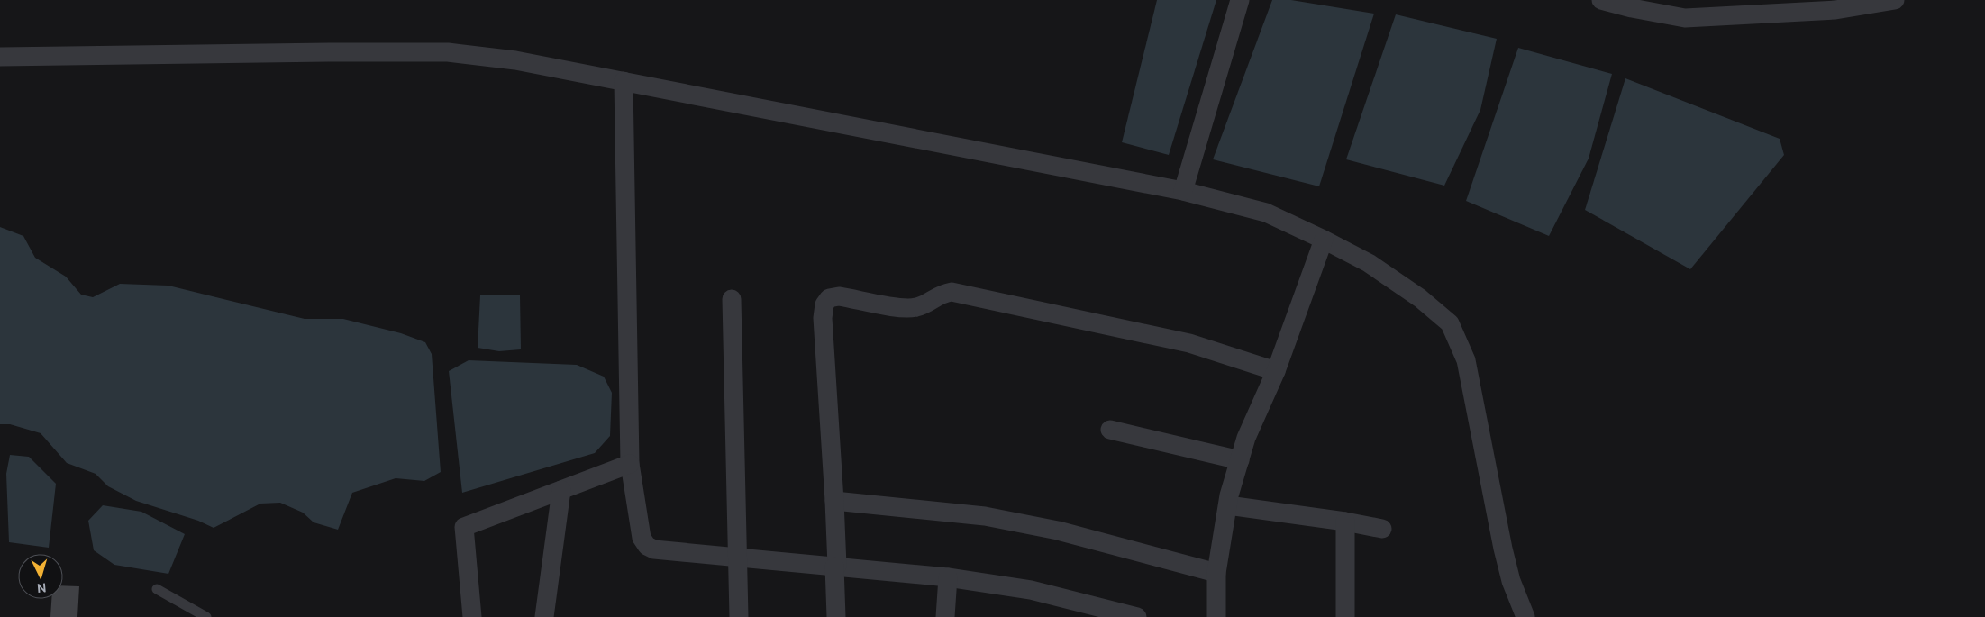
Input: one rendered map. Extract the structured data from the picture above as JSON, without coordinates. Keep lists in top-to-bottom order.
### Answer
{
  "north": "bottom"
}
